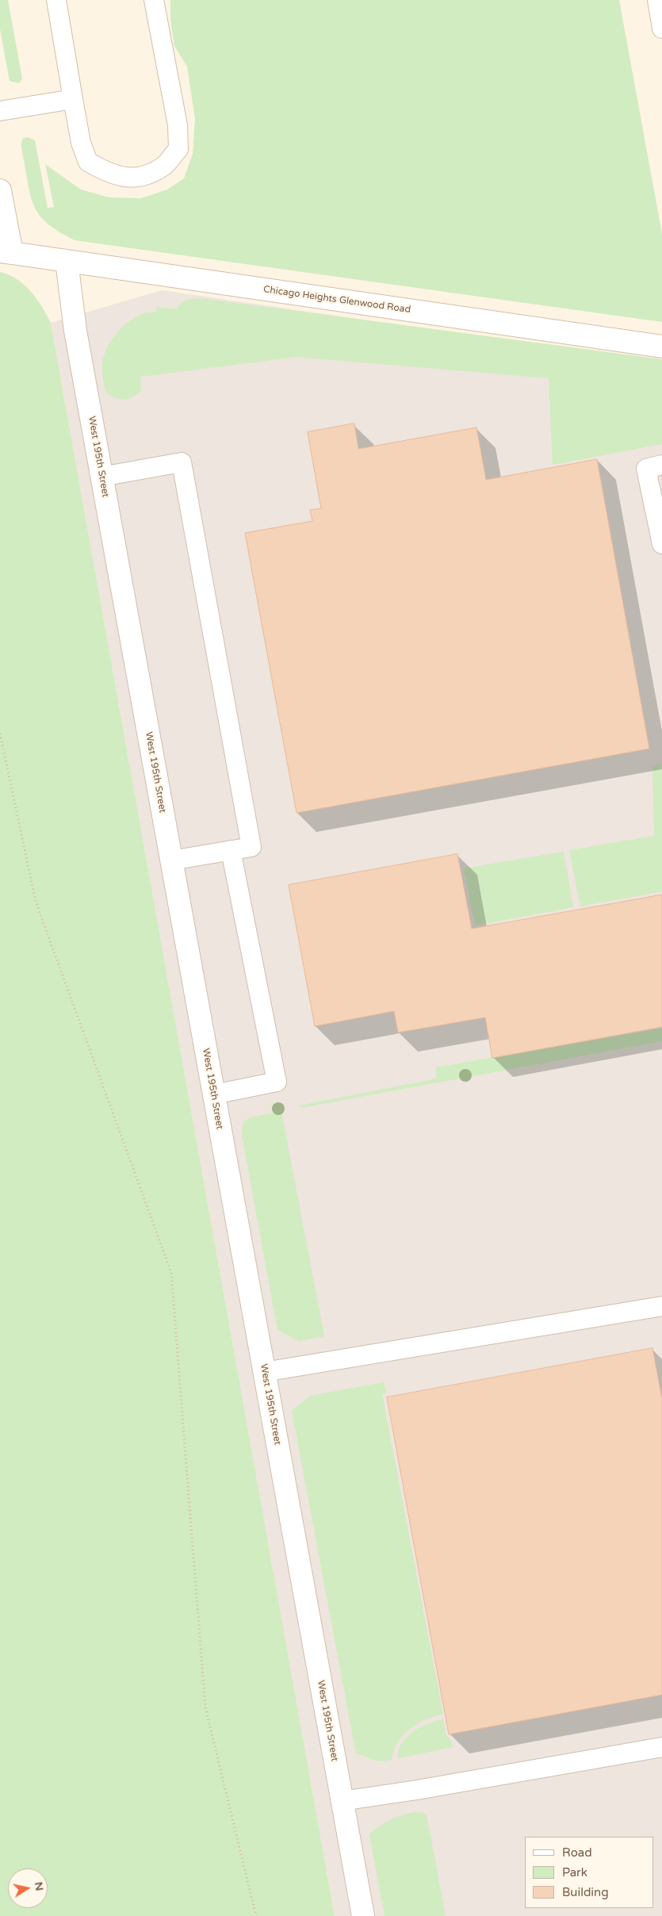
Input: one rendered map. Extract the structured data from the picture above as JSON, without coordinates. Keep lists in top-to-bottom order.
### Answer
{
  "streets": {
    "street": ["Chicago Heights Glenwood Road", "West 195th Street"]
  },
  "crossings": [
    ["Chicago Heights Glenwood Road", "West 195th Street"]
  ],
  "legend": ["Road", "Park", "Building"],
  "north": "right"
}
